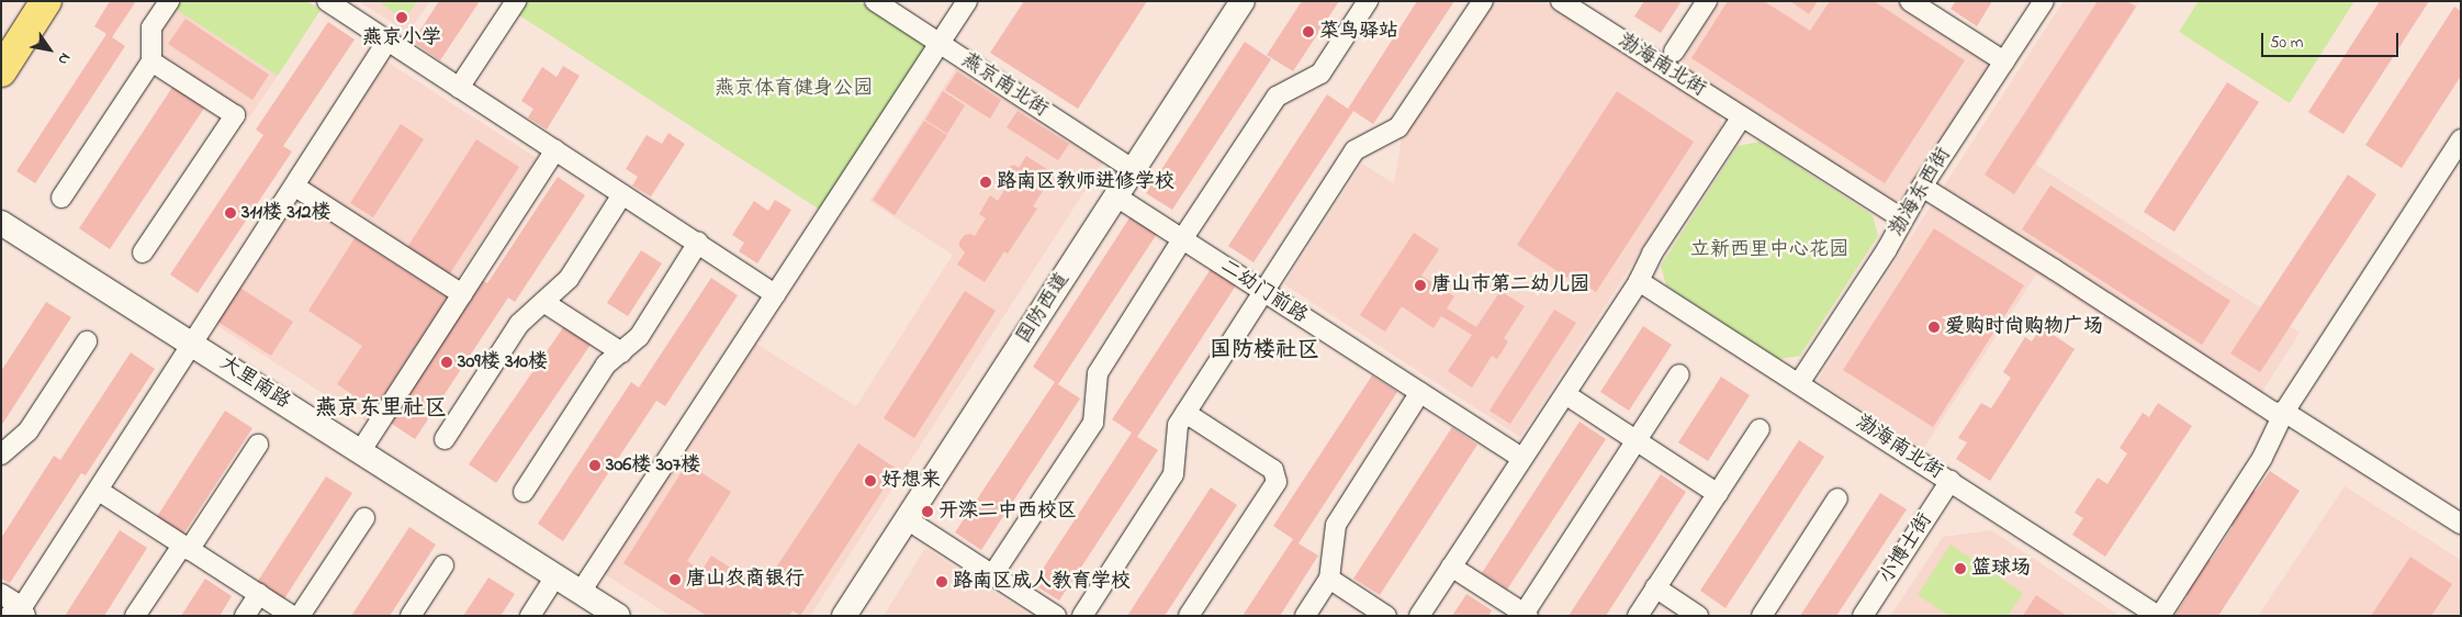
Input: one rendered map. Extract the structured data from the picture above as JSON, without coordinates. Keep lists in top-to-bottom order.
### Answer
{
  "streets": {
    "street": [
      "渤海南北街",
      "燕京南北街",
      "渤海东西街",
      "二幼门前路",
      "国防西道",
      "大里南路",
      "小博士街"
    ]
  },
  "crossings": [
    ["渤海南北街", "渤海东西街"],
    ["渤海南北街", "小博士街"],
    ["燕京南北街", "国防西道"],
    ["二幼门前路", "国防西道"]
  ],
  "districts": ["国防楼社区", "燕京东里社区"],
  "parks": ["燕京体育健身公园", "立新西里中心花园"],
  "places": [
    "燕京小学",
    "菜鸟驿站",
    "路南区教师进修学校",
    "311楼 312楼",
    "唐山市第二幼儿园",
    "爱购时尚购物广场",
    "309楼 310楼",
    "306楼 307楼",
    "好想来",
    "开滦二中西校区",
    "篮球场",
    "唐山农商银行",
    "路南区成人教育学校"
  ],
  "scale_bar": "50 m",
  "north": "bottom right"
}
